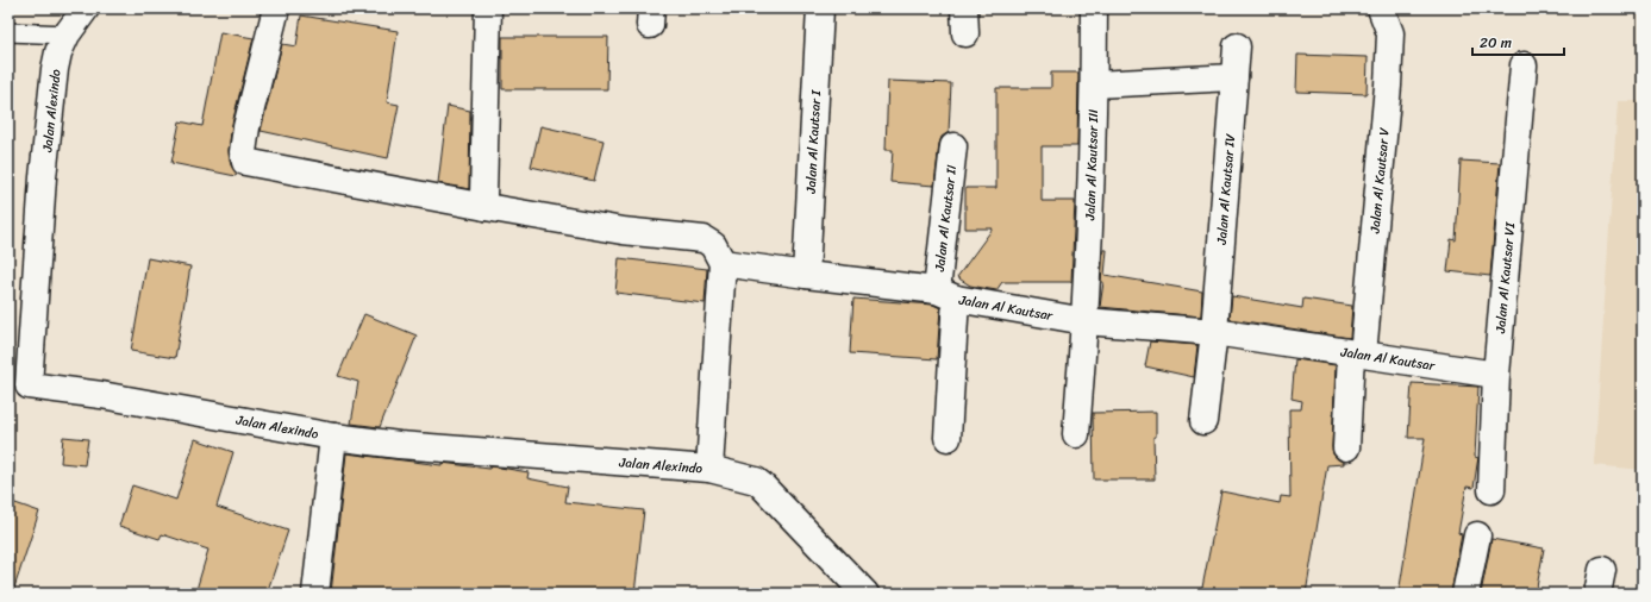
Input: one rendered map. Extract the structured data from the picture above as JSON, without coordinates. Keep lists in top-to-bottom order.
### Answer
{
  "streets": {
    "street": [
      "Jalan Alexindo",
      "Jalan Al Kautsar I",
      "Jalan Al Kautsar III",
      "Jalan Al Kautsar V",
      "Jalan Al Kautsar IV",
      "Jalan Al Kautsar II",
      "Jalan Al Kautsar VI",
      "Jalan Al Kautsar"
    ]
  },
  "crossings": [
    ["Jalan Al Kautsar I", "Jalan Al Kautsar"],
    ["Jalan Al Kautsar III", "Jalan Al Kautsar"],
    ["Jalan Al Kautsar V", "Jalan Al Kautsar"],
    ["Jalan Al Kautsar IV", "Jalan Al Kautsar"],
    ["Jalan Al Kautsar II", "Jalan Al Kautsar"],
    ["Jalan Al Kautsar VI", "Jalan Al Kautsar"]
  ],
  "scale_bar": "20 m"
}
